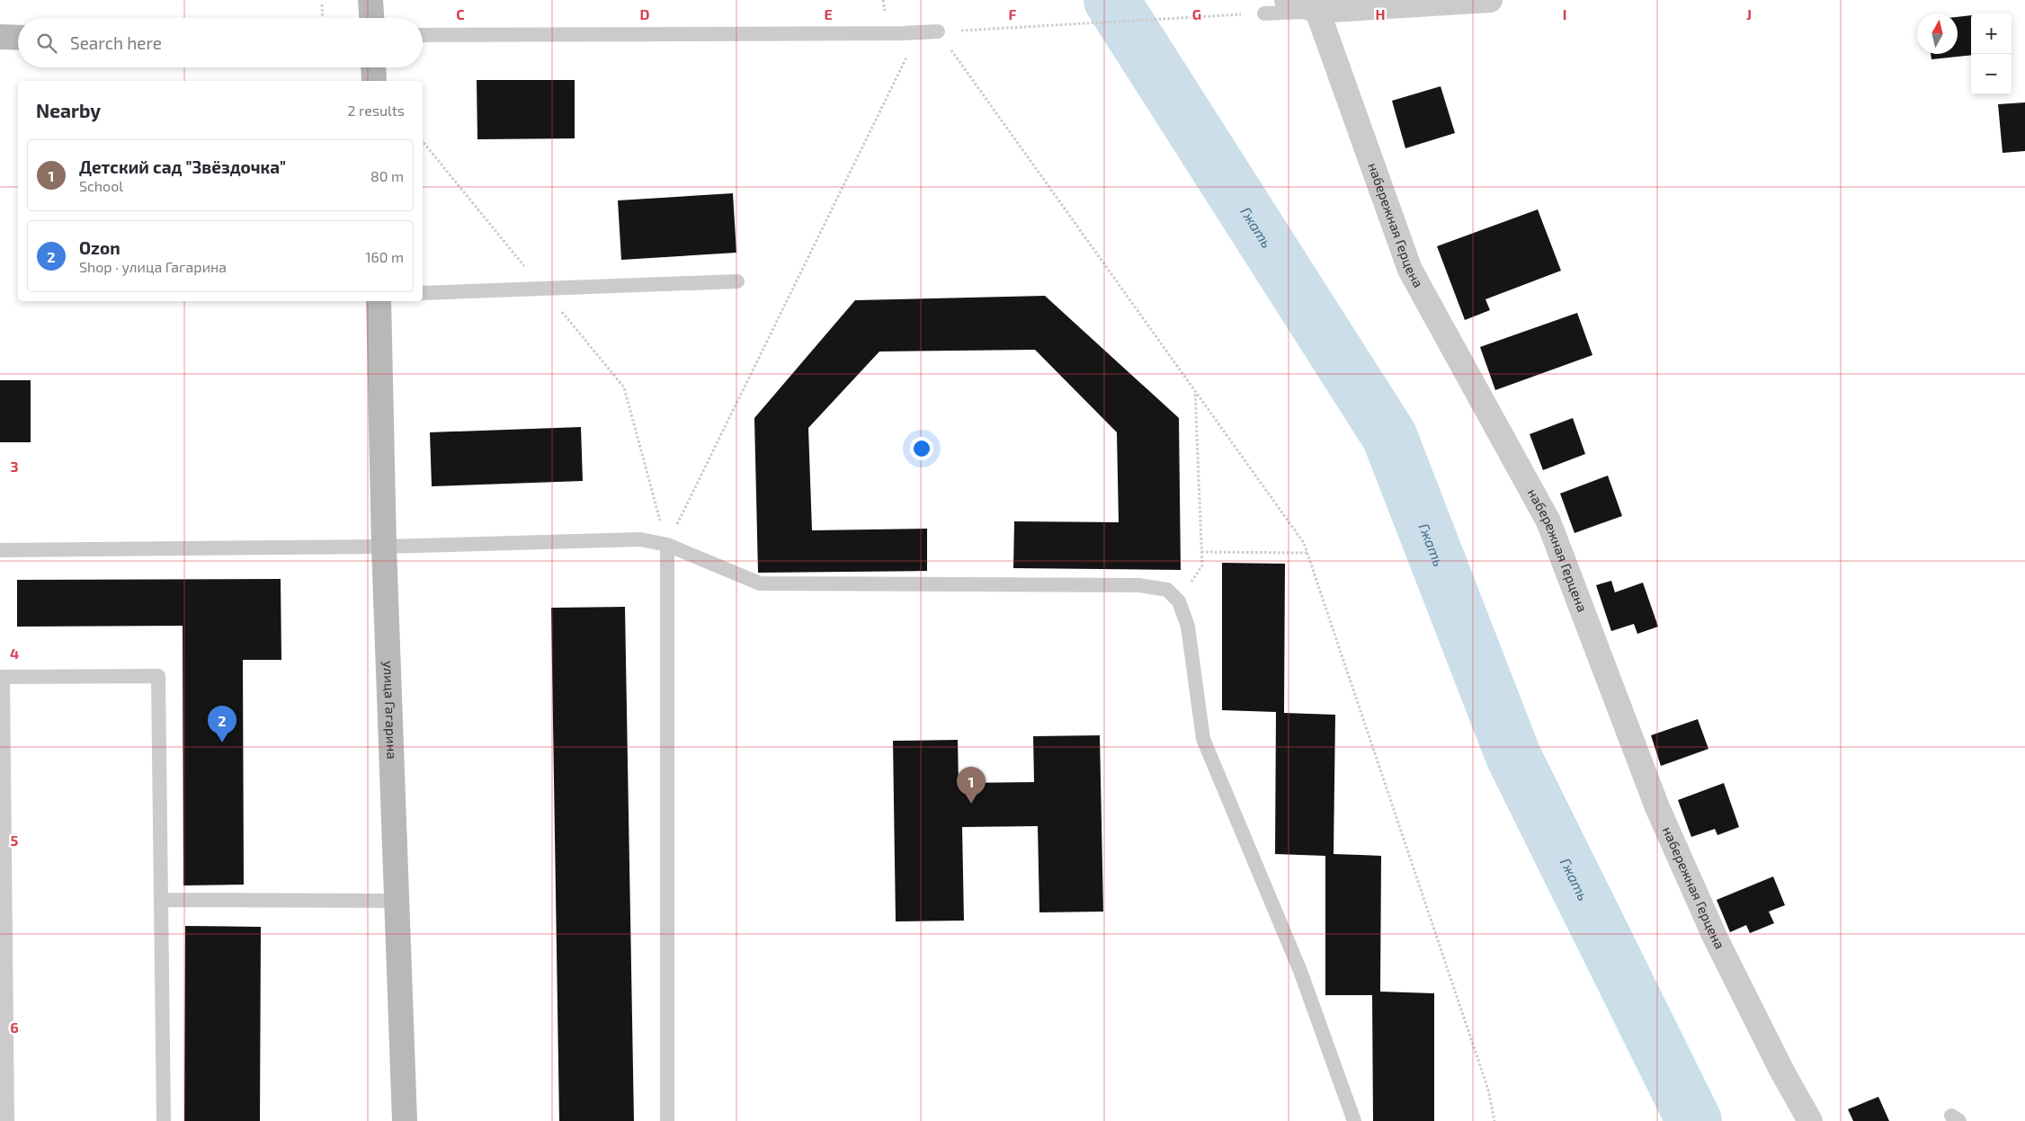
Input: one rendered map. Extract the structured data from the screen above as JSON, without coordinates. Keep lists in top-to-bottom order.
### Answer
{
  "streets": {
    "main road": ["улица Гагарина"],
    "street": ["набережная Герцена"]
  },
  "water": ["Гжать"],
  "north": "top",
  "page": {
    "map_buttons": ["+", "−"],
    "search": "Search here",
    "heading": ["Nearby", "2 results"],
    "list": [
      {
        "mark": "1",
        "name": "Детский сад \"Звёздочка\"",
        "note": "School",
        "value": "80 m"
      },
      {
        "mark": "2",
        "name": "Ozon",
        "note": "Shop · улица Гагарина",
        "value": "160 m"
      }
    ],
    "pins": ["2", "1"]
  },
  "grid": {
    "columns": [
      "C",
      "D",
      "E",
      "F",
      "G",
      "H",
      "I",
      "J"
    ],
    "rows": [
      "3",
      "4",
      "5",
      "6"
    ]
  }
}
